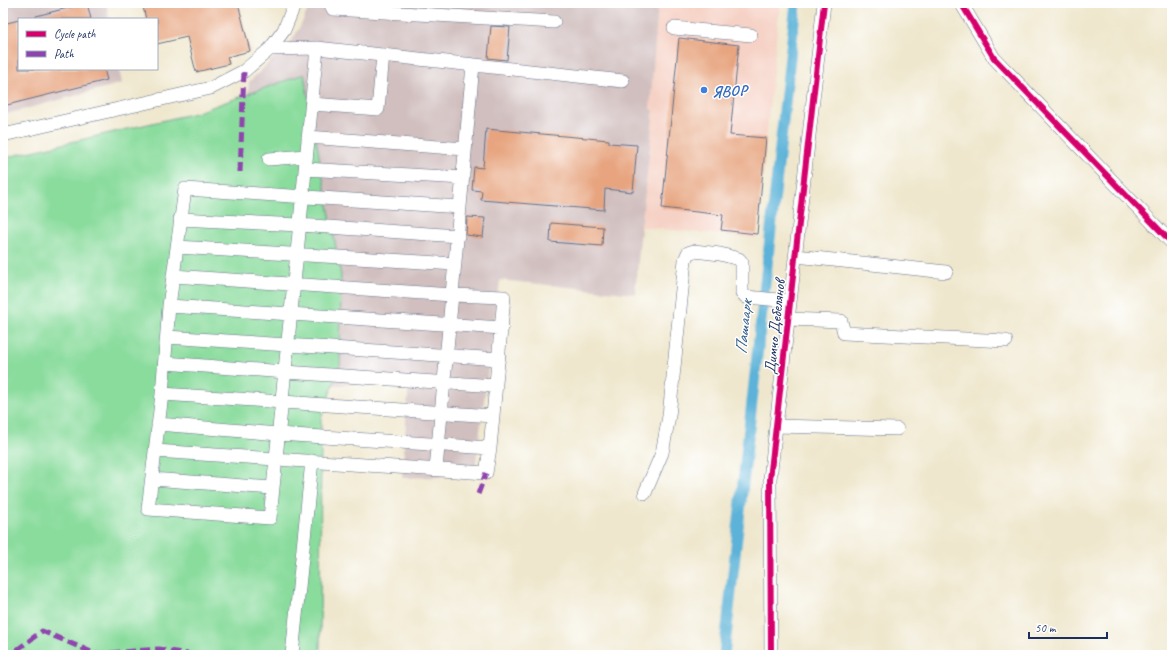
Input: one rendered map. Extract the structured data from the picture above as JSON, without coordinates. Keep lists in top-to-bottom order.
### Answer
{
  "streets": {
    "street": ["Димчо Дебелянов"]
  },
  "water": ["Пашаарк"],
  "places": ["ЯВОР"],
  "legend": ["Cycle path", "Path"],
  "scale_bar": "50 m"
}
